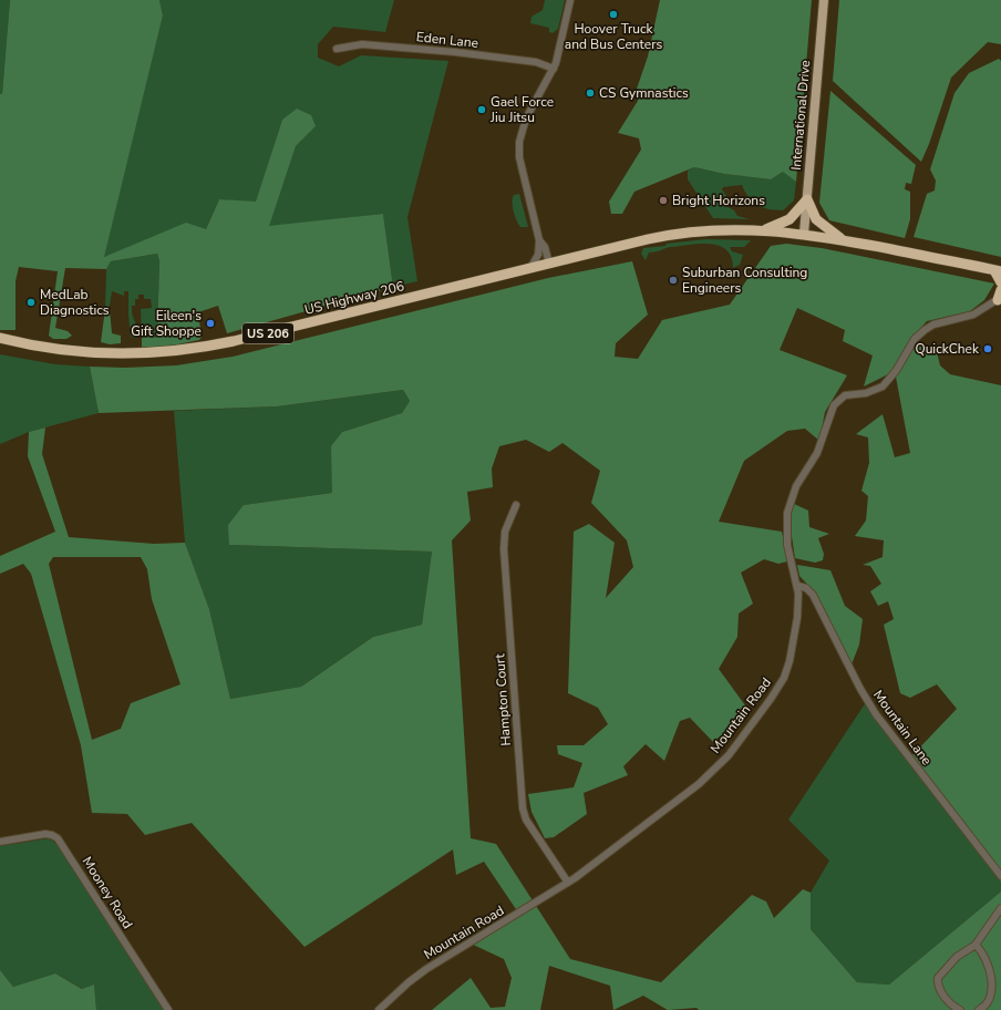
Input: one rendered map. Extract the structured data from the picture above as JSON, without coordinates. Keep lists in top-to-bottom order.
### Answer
{
  "streets": {
    "highway": ["US Highway 206", "US 206"],
    "main road": ["International Drive"],
    "street": [
      "Eden Lane",
      "Hampton Court",
      "Mountain Road",
      "Mountain Lane",
      "Mooney Road"
    ]
  },
  "crossings": [
    ["International Drive", "US 206"],
    ["US Highway 206", "US 206"],
    ["Hampton Court", "Mountain Road"],
    ["Mountain Road", "Mountain Lane"]
  ],
  "places": [
    "Hoover Truck and Bus Centers",
    "CS Gymnastics",
    "Gael Force Jiu Jitsu",
    "Bright Horizons",
    "Suburban Consulting Engineers",
    "MedLab Diagnostics",
    "Eileen's Gift Shoppe",
    "QuickChek"
  ]
}
